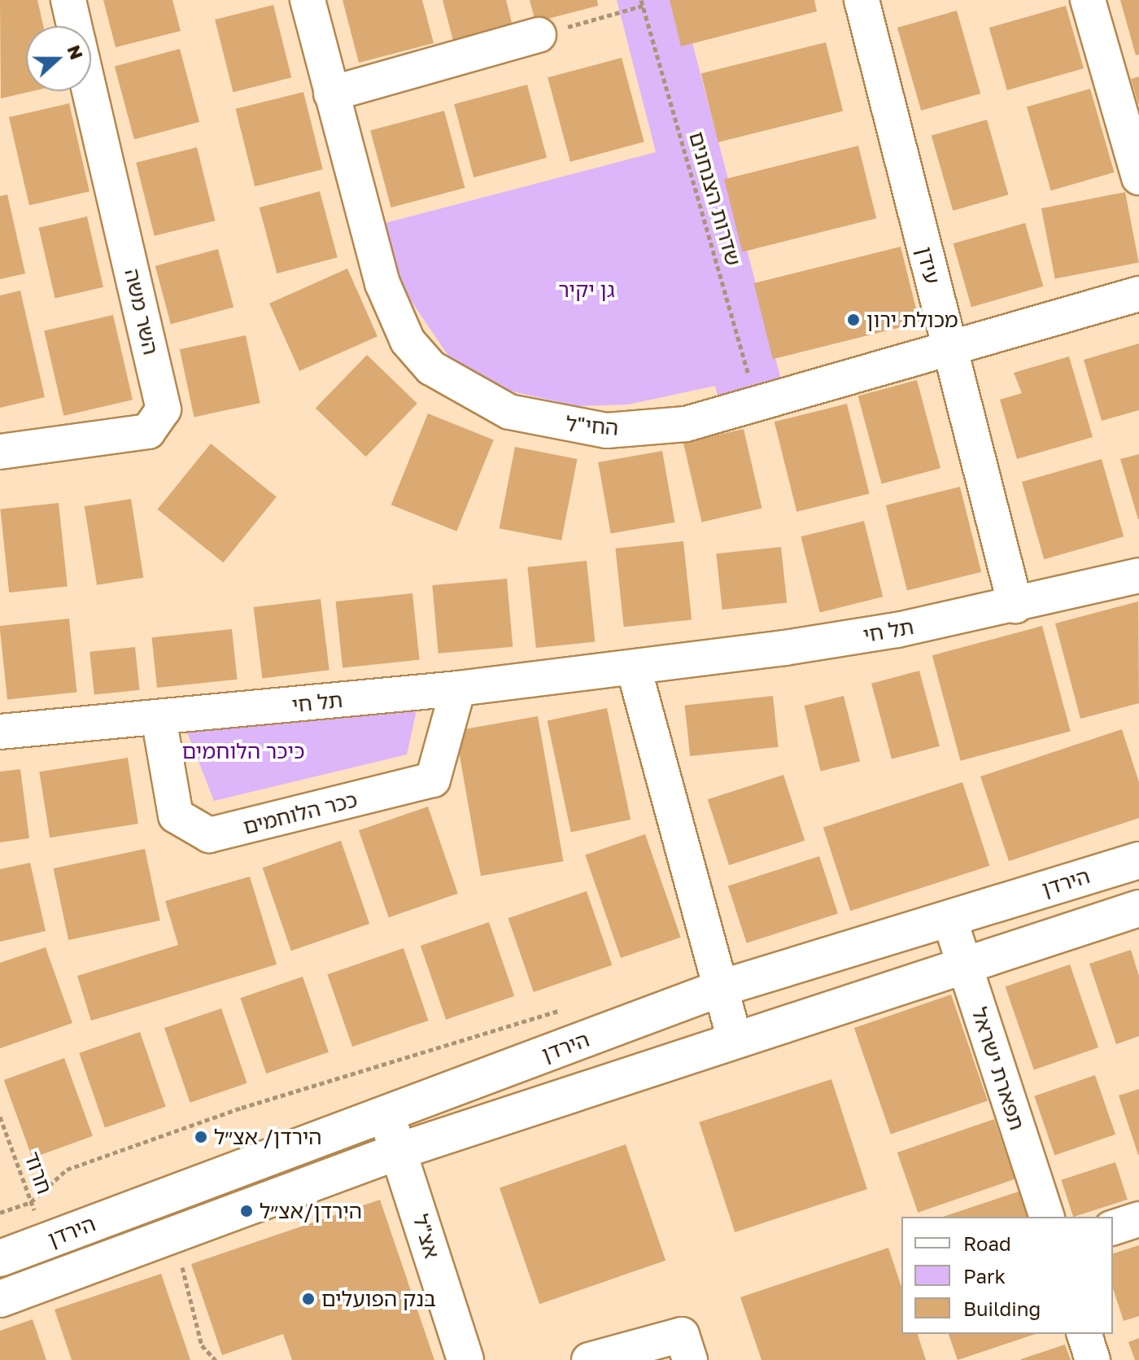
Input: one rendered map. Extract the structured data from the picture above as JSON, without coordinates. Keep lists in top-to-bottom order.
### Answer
{
  "streets": {
    "street": [
      "עידן",
      "השר משה",
      "החי\"ל",
      "תל חי",
      "ככר הלוחמים",
      "הירדן",
      "תפארת ישראל",
      "אצ\"ל"
    ],
    "path": ["שדרות הצנחנים", "חרוד"]
  },
  "crossings": [
    ["שדרות הצנחנים", "החי\"ל"],
    ["עידן", "החי\"ל"],
    ["עידן", "תל חי"],
    ["תל חי", "ככר הלוחמים"],
    ["הירדן", "תפארת ישראל"],
    ["הירדן", "חרוד"],
    ["הירדן", "אצ\"ל"]
  ],
  "parks": ["גן יקיר", "כיכר הלוחמים"],
  "places": [
    "מכולת ירון",
    "הירדן/ אצ״ל",
    "הירדן/אצ״ל",
    "בנק הפועלים"
  ],
  "legend": ["Road", "Park", "Building"],
  "north": "right"
}
